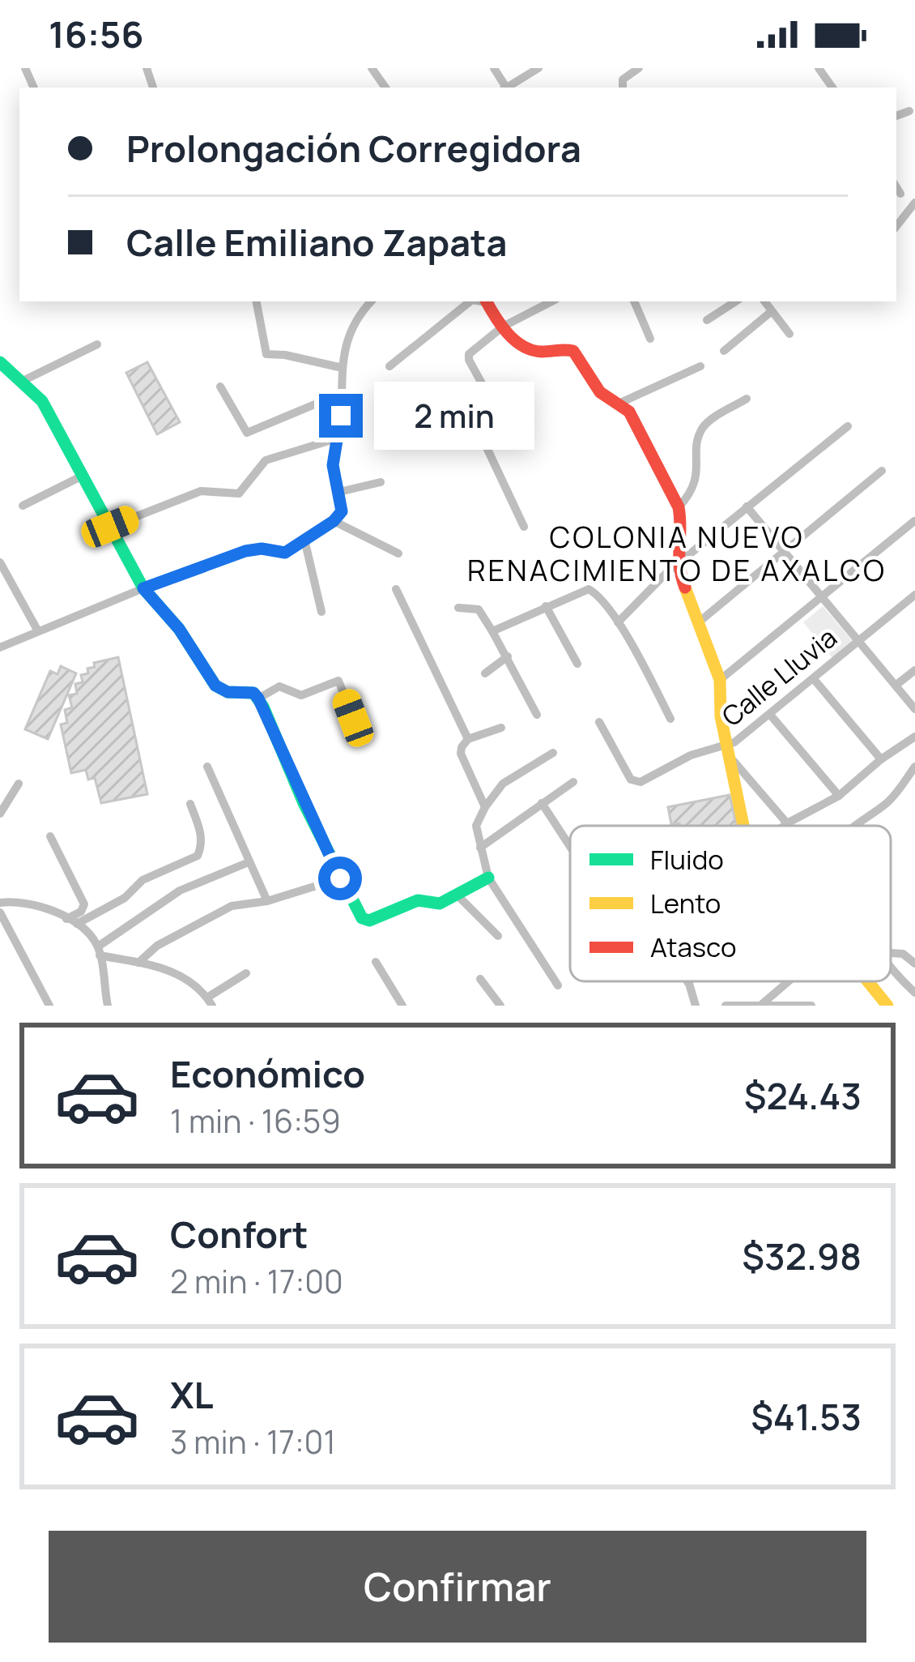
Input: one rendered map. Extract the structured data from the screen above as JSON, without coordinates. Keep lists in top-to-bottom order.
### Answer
{
  "streets": {
    "street": ["Calle Lluvia"]
  },
  "districts": ["COLONIA NUEVO RENACIMIENTO DE AXALCO"],
  "legend": ["Fluido", "Lento", "Atasco"],
  "page": {
    "status": "16:56",
    "banner": ["Prolongación Corregidora", "Calle Emiliano Zapata"],
    "bubble": "2 min",
    "list": [
      {
        "name": "Económico",
        "note": "1 min · 16:59",
        "value": "$24.43"
      },
      {
        "name": "Confort",
        "note": "2 min · 17:00",
        "value": "$32.98"
      },
      {
        "name": "XL",
        "note": "3 min · 17:01",
        "value": "$41.53"
      }
    ],
    "buttons": "Confirmar"
  }
}
